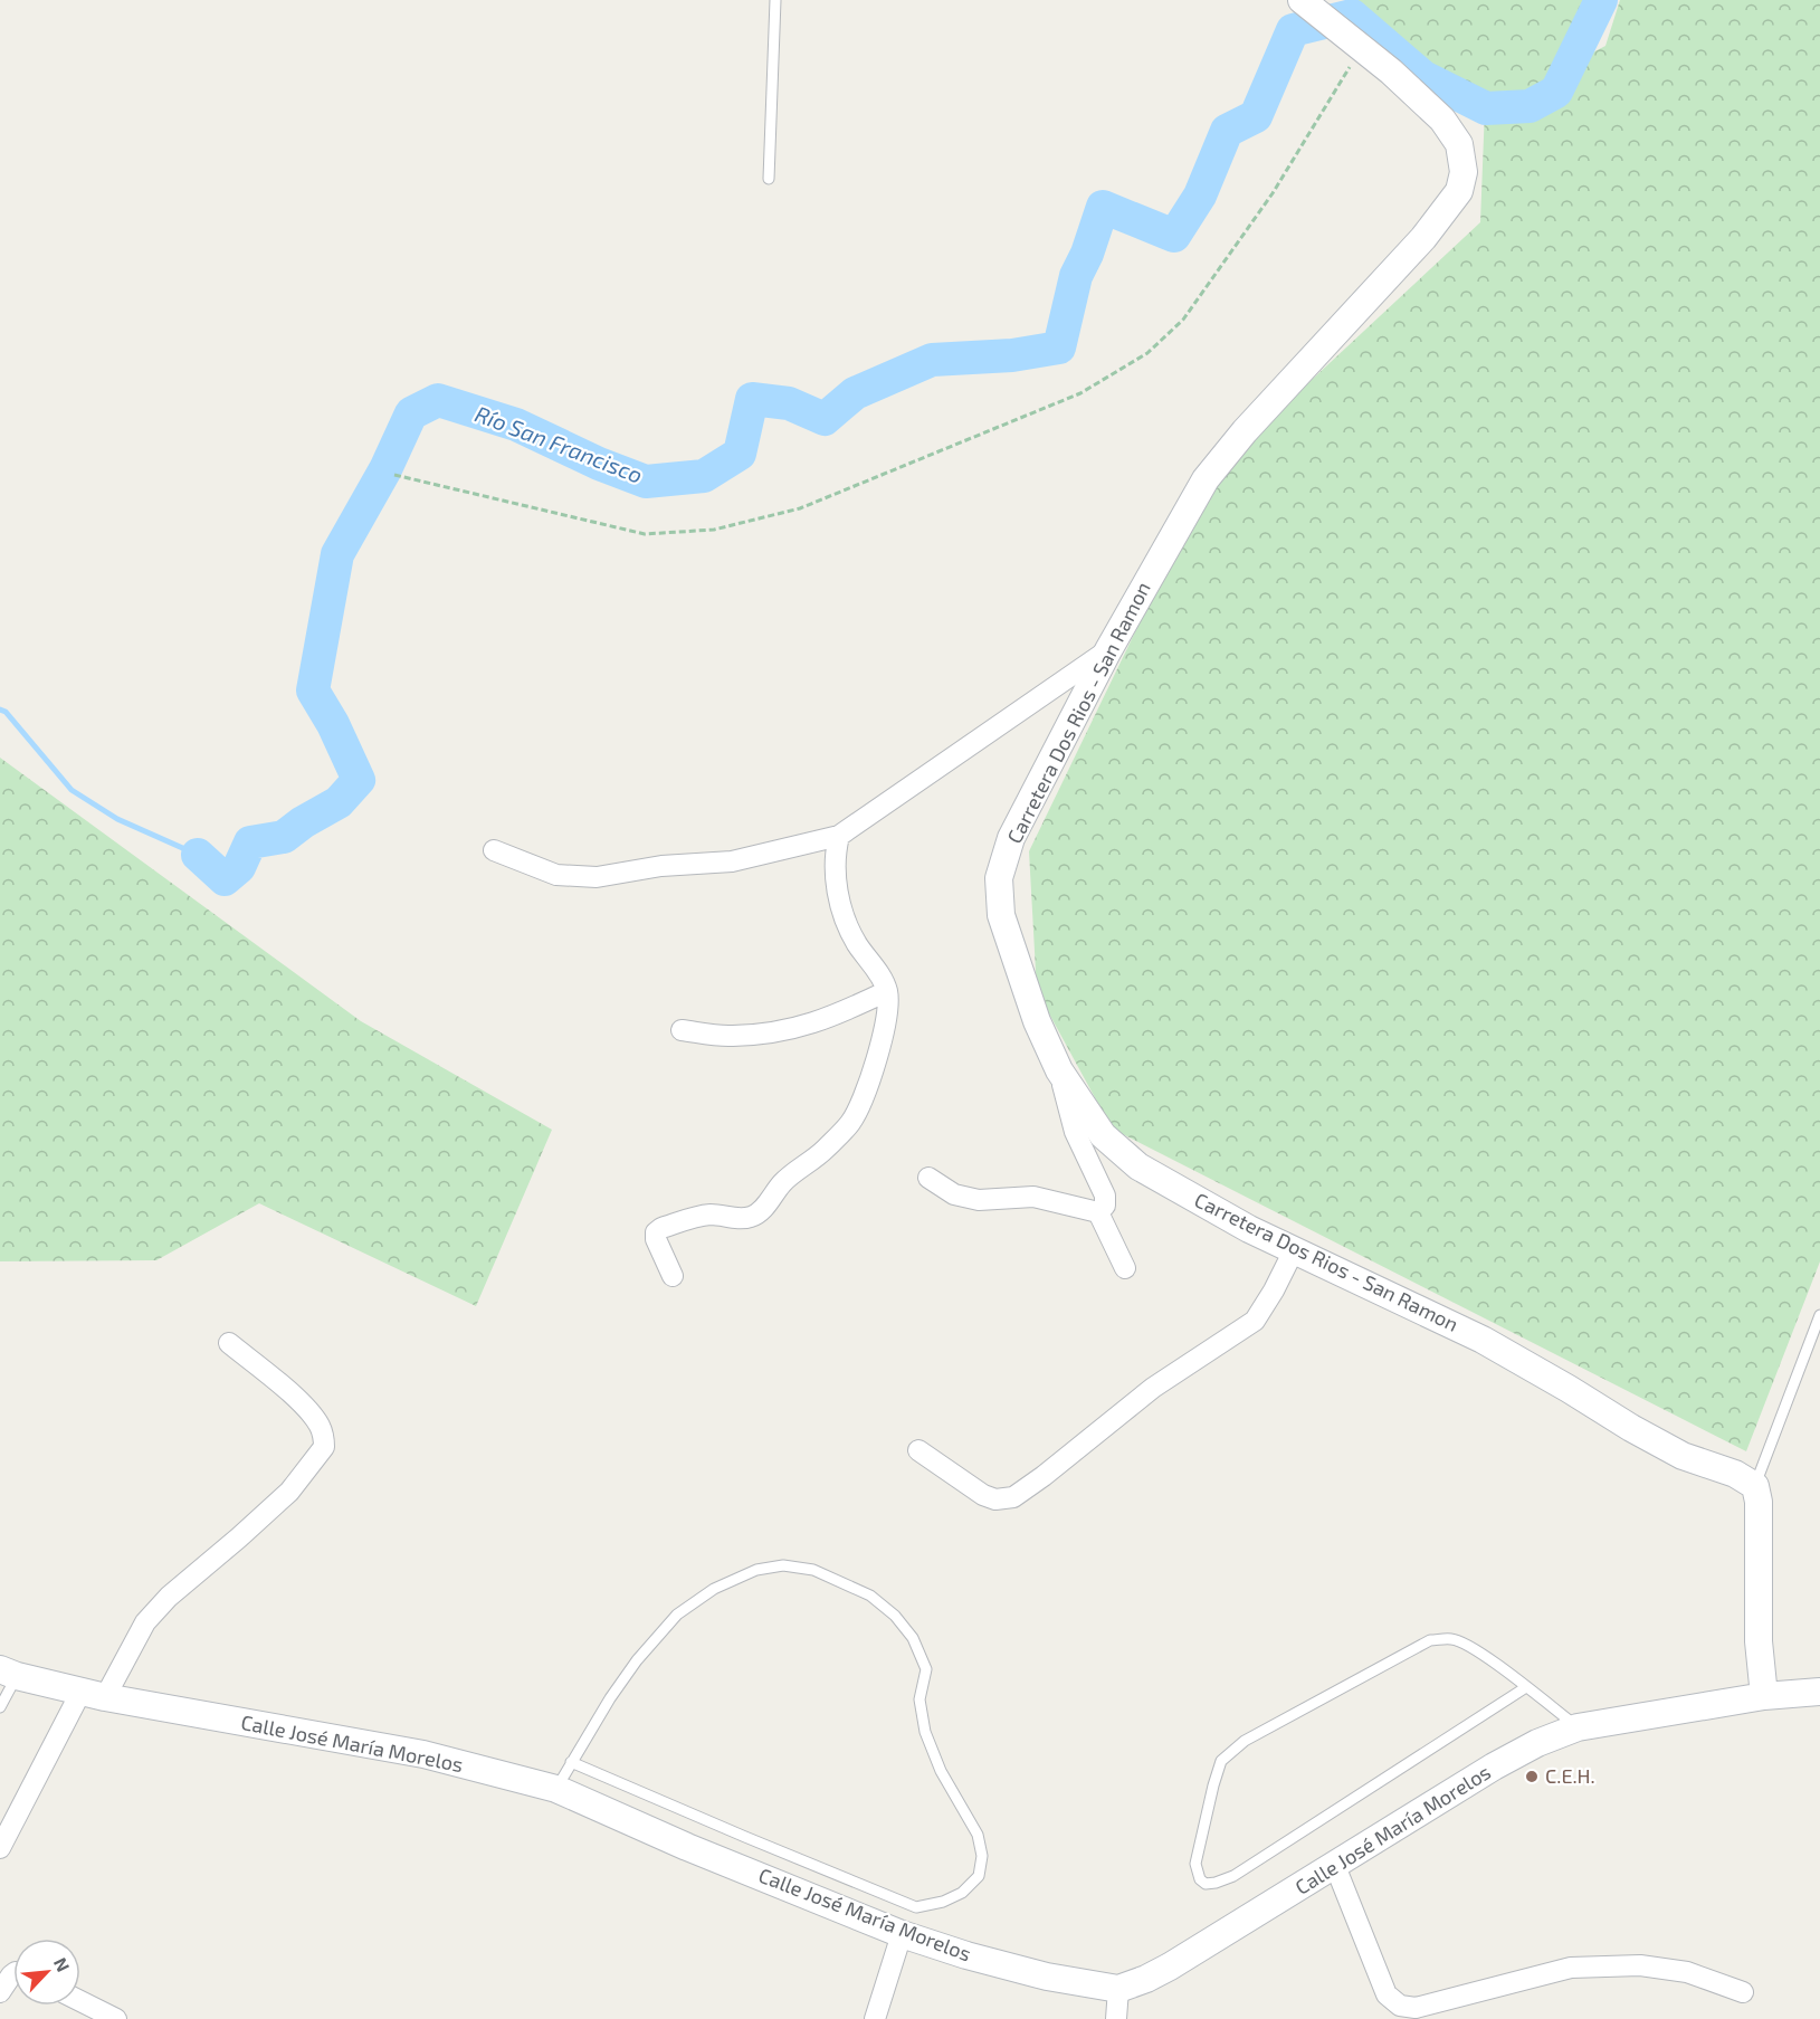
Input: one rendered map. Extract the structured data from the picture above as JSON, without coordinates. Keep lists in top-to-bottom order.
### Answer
{
  "streets": {
    "street": ["Carretera Dos Rios - San Ramon", "Calle José María Morelos"]
  },
  "water": ["Río San Francisco"],
  "places": ["C.E.H."],
  "north": "top right"
}
